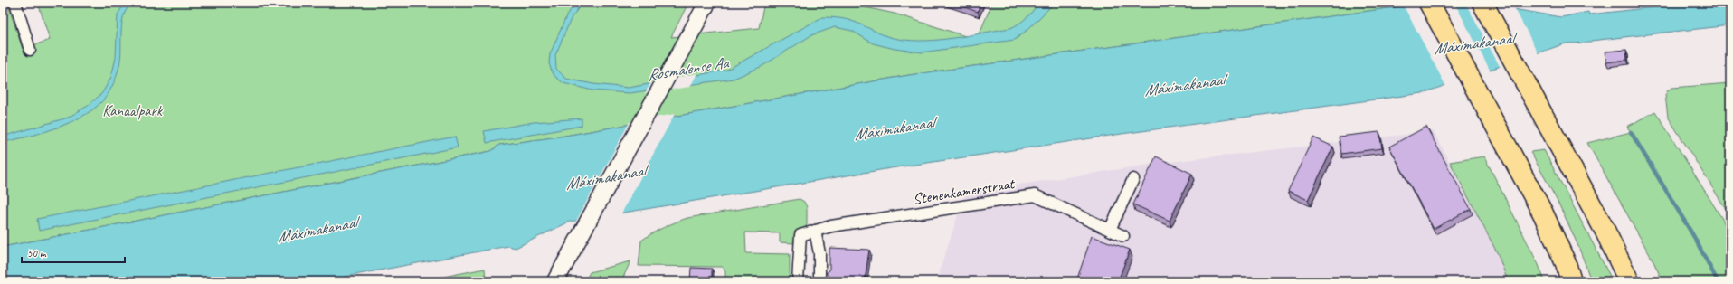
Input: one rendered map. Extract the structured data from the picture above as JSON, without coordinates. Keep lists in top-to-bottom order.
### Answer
{
  "streets": {
    "street": ["Stenenkamerstraat"]
  },
  "water": ["Máximakanaal", "Rosmalense Aa"],
  "parks": ["Kanaalpark"],
  "scale_bar": "50 m"
}
